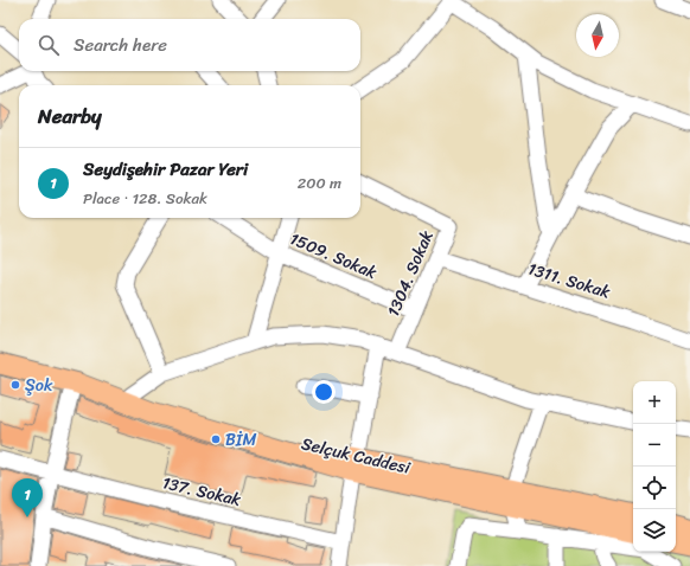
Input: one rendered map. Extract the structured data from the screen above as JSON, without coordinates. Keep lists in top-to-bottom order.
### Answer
{
  "streets": {
    "main road": ["Selçuk Caddesi"],
    "street": [
      "1509. Sokak",
      "1304. Sokak",
      "1311. Sokak",
      "137. Sokak"
    ]
  },
  "crossings": [
    ["1509. Sokak", "1304. Sokak"],
    ["1304. Sokak", "1311. Sokak"]
  ],
  "places": ["Şok", "BİM"],
  "north": "bottom",
  "page": {
    "search": "Search here",
    "heading": "Nearby",
    "list": [
      {
        "mark": "1",
        "name": "Seydişehir Pazar Yeri",
        "note": "Place · 128. Sokak",
        "value": "200 m"
      }
    ],
    "map_buttons": ["+", "−"],
    "pins": "1"
  }
}
